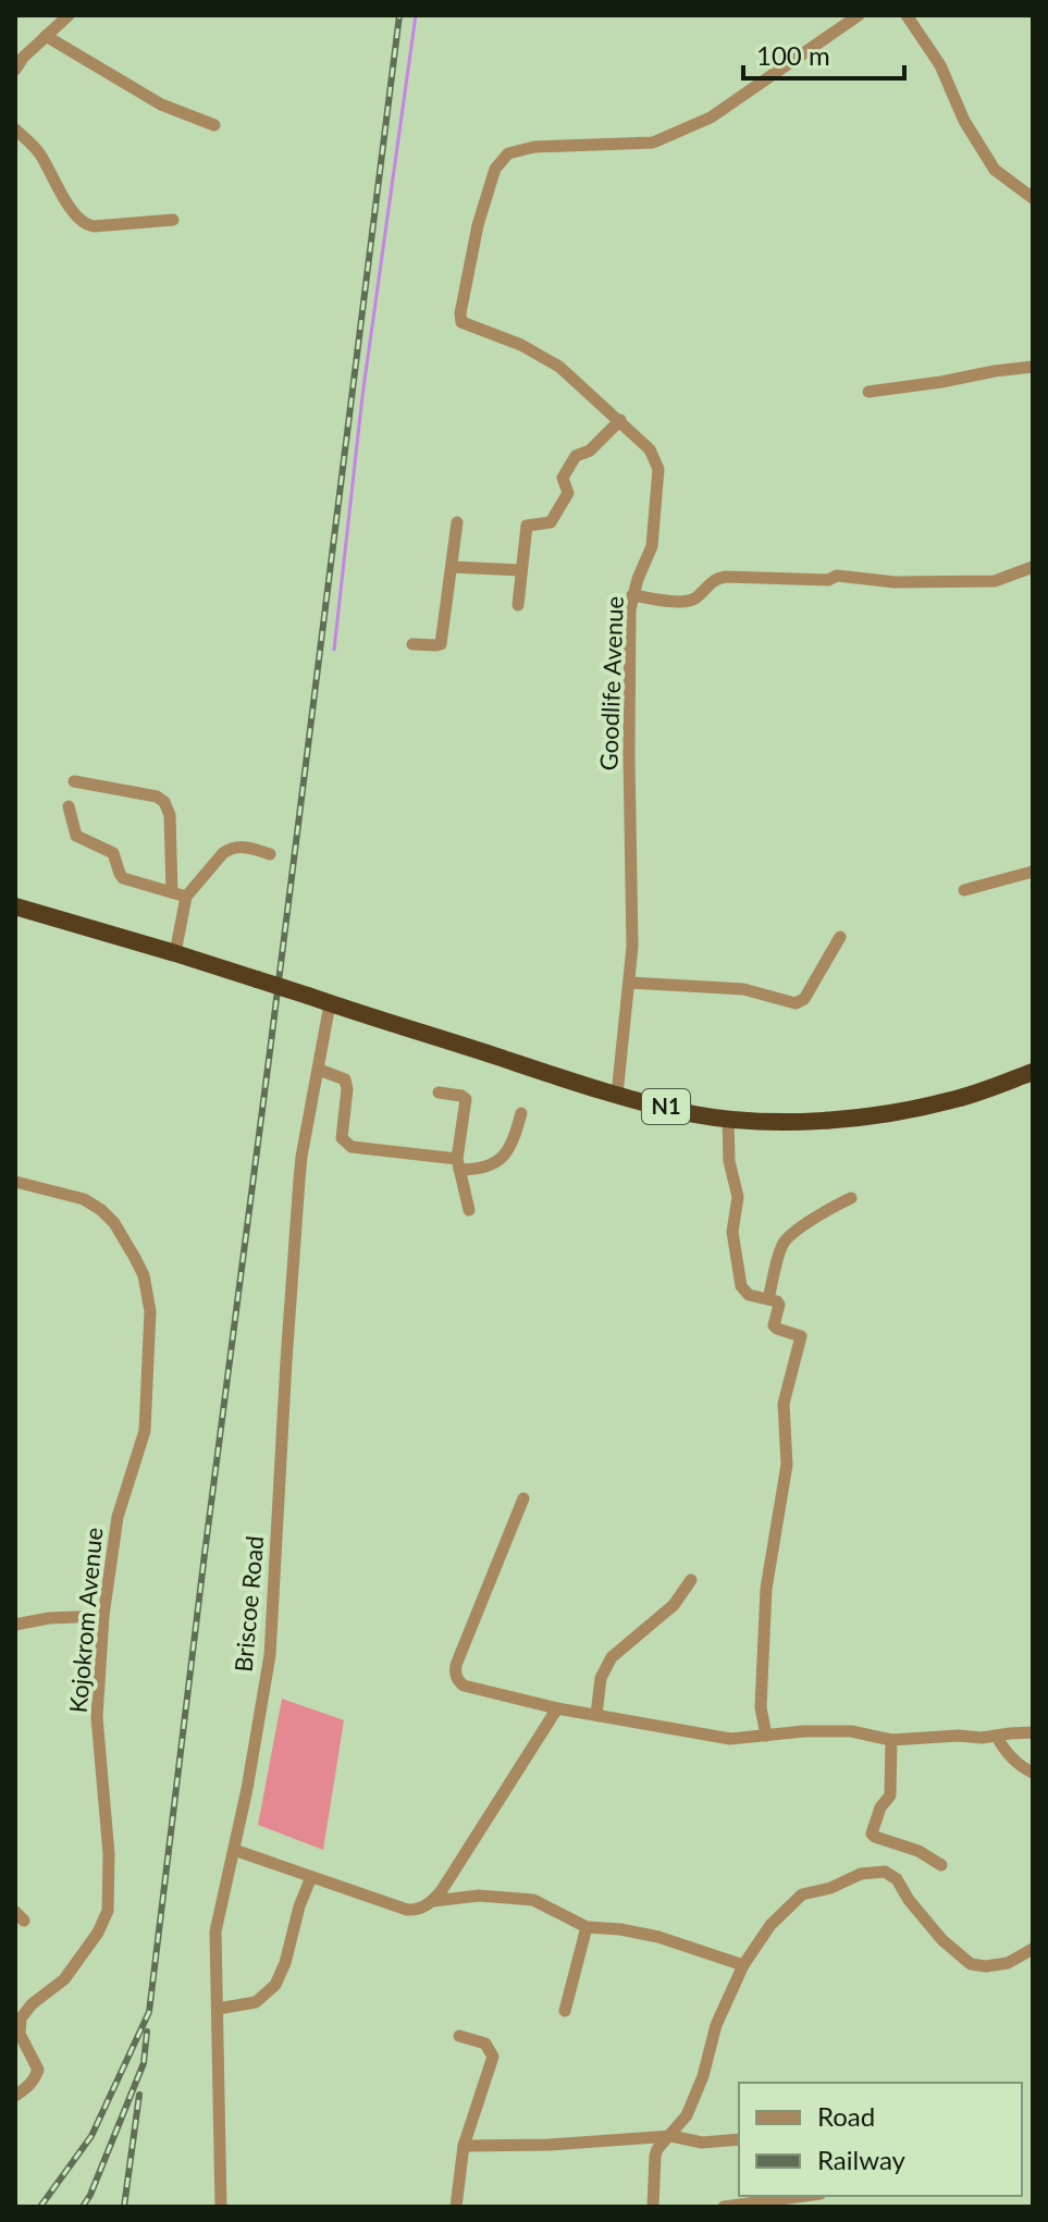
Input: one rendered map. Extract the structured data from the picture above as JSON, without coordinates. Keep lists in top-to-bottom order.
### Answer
{
  "streets": {
    "highway": ["N1"],
    "street": ["Goodlife Avenue", "Briscoe Road", "Kojokrom Avenue"]
  },
  "crossings": [
    ["Goodlife Avenue", "N1"],
    ["N1", "Briscoe Road"]
  ],
  "legend": ["Road", "Railway"],
  "scale_bar": "100 m"
}
